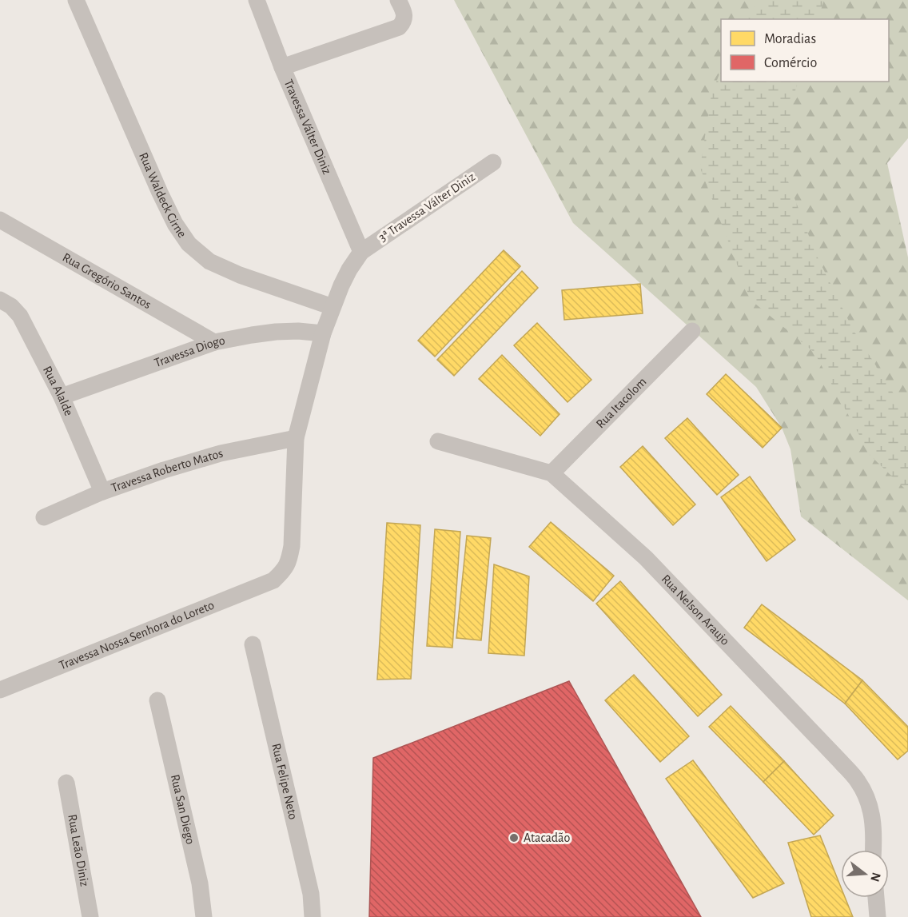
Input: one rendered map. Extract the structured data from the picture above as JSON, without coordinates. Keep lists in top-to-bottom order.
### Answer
{
  "streets": {
    "street": [
      "Travessa Válter Diniz",
      "Rua Waldeck Cirne",
      "3ª Travessa Válter Diniz",
      "Rua Gregório Santos",
      "Travessa Diogo",
      "Rua Alalde",
      "Rua Itacolom",
      "Travessa Roberto Matos",
      "Rua Nelson Araujo",
      "Travessa Nossa Senhora do Loreto",
      "Rua Felipe Neto",
      "Rua San Diego",
      "Rua Leão Diniz"
    ]
  },
  "crossings": [
    ["Travessa Válter Diniz", "3ª Travessa Válter Diniz"],
    ["Rua Gregório Santos", "Travessa Diogo"],
    ["Travessa Diogo", "Rua Alalde"],
    ["Rua Alalde", "Travessa Roberto Matos"],
    ["Rua Itacolom", "Rua Nelson Araujo"],
    ["Travessa Roberto Matos", "Travessa Nossa Senhora do Loreto"]
  ],
  "places": ["Atacadão"],
  "legend": ["Moradias", "Comércio"],
  "north": "right"
}
